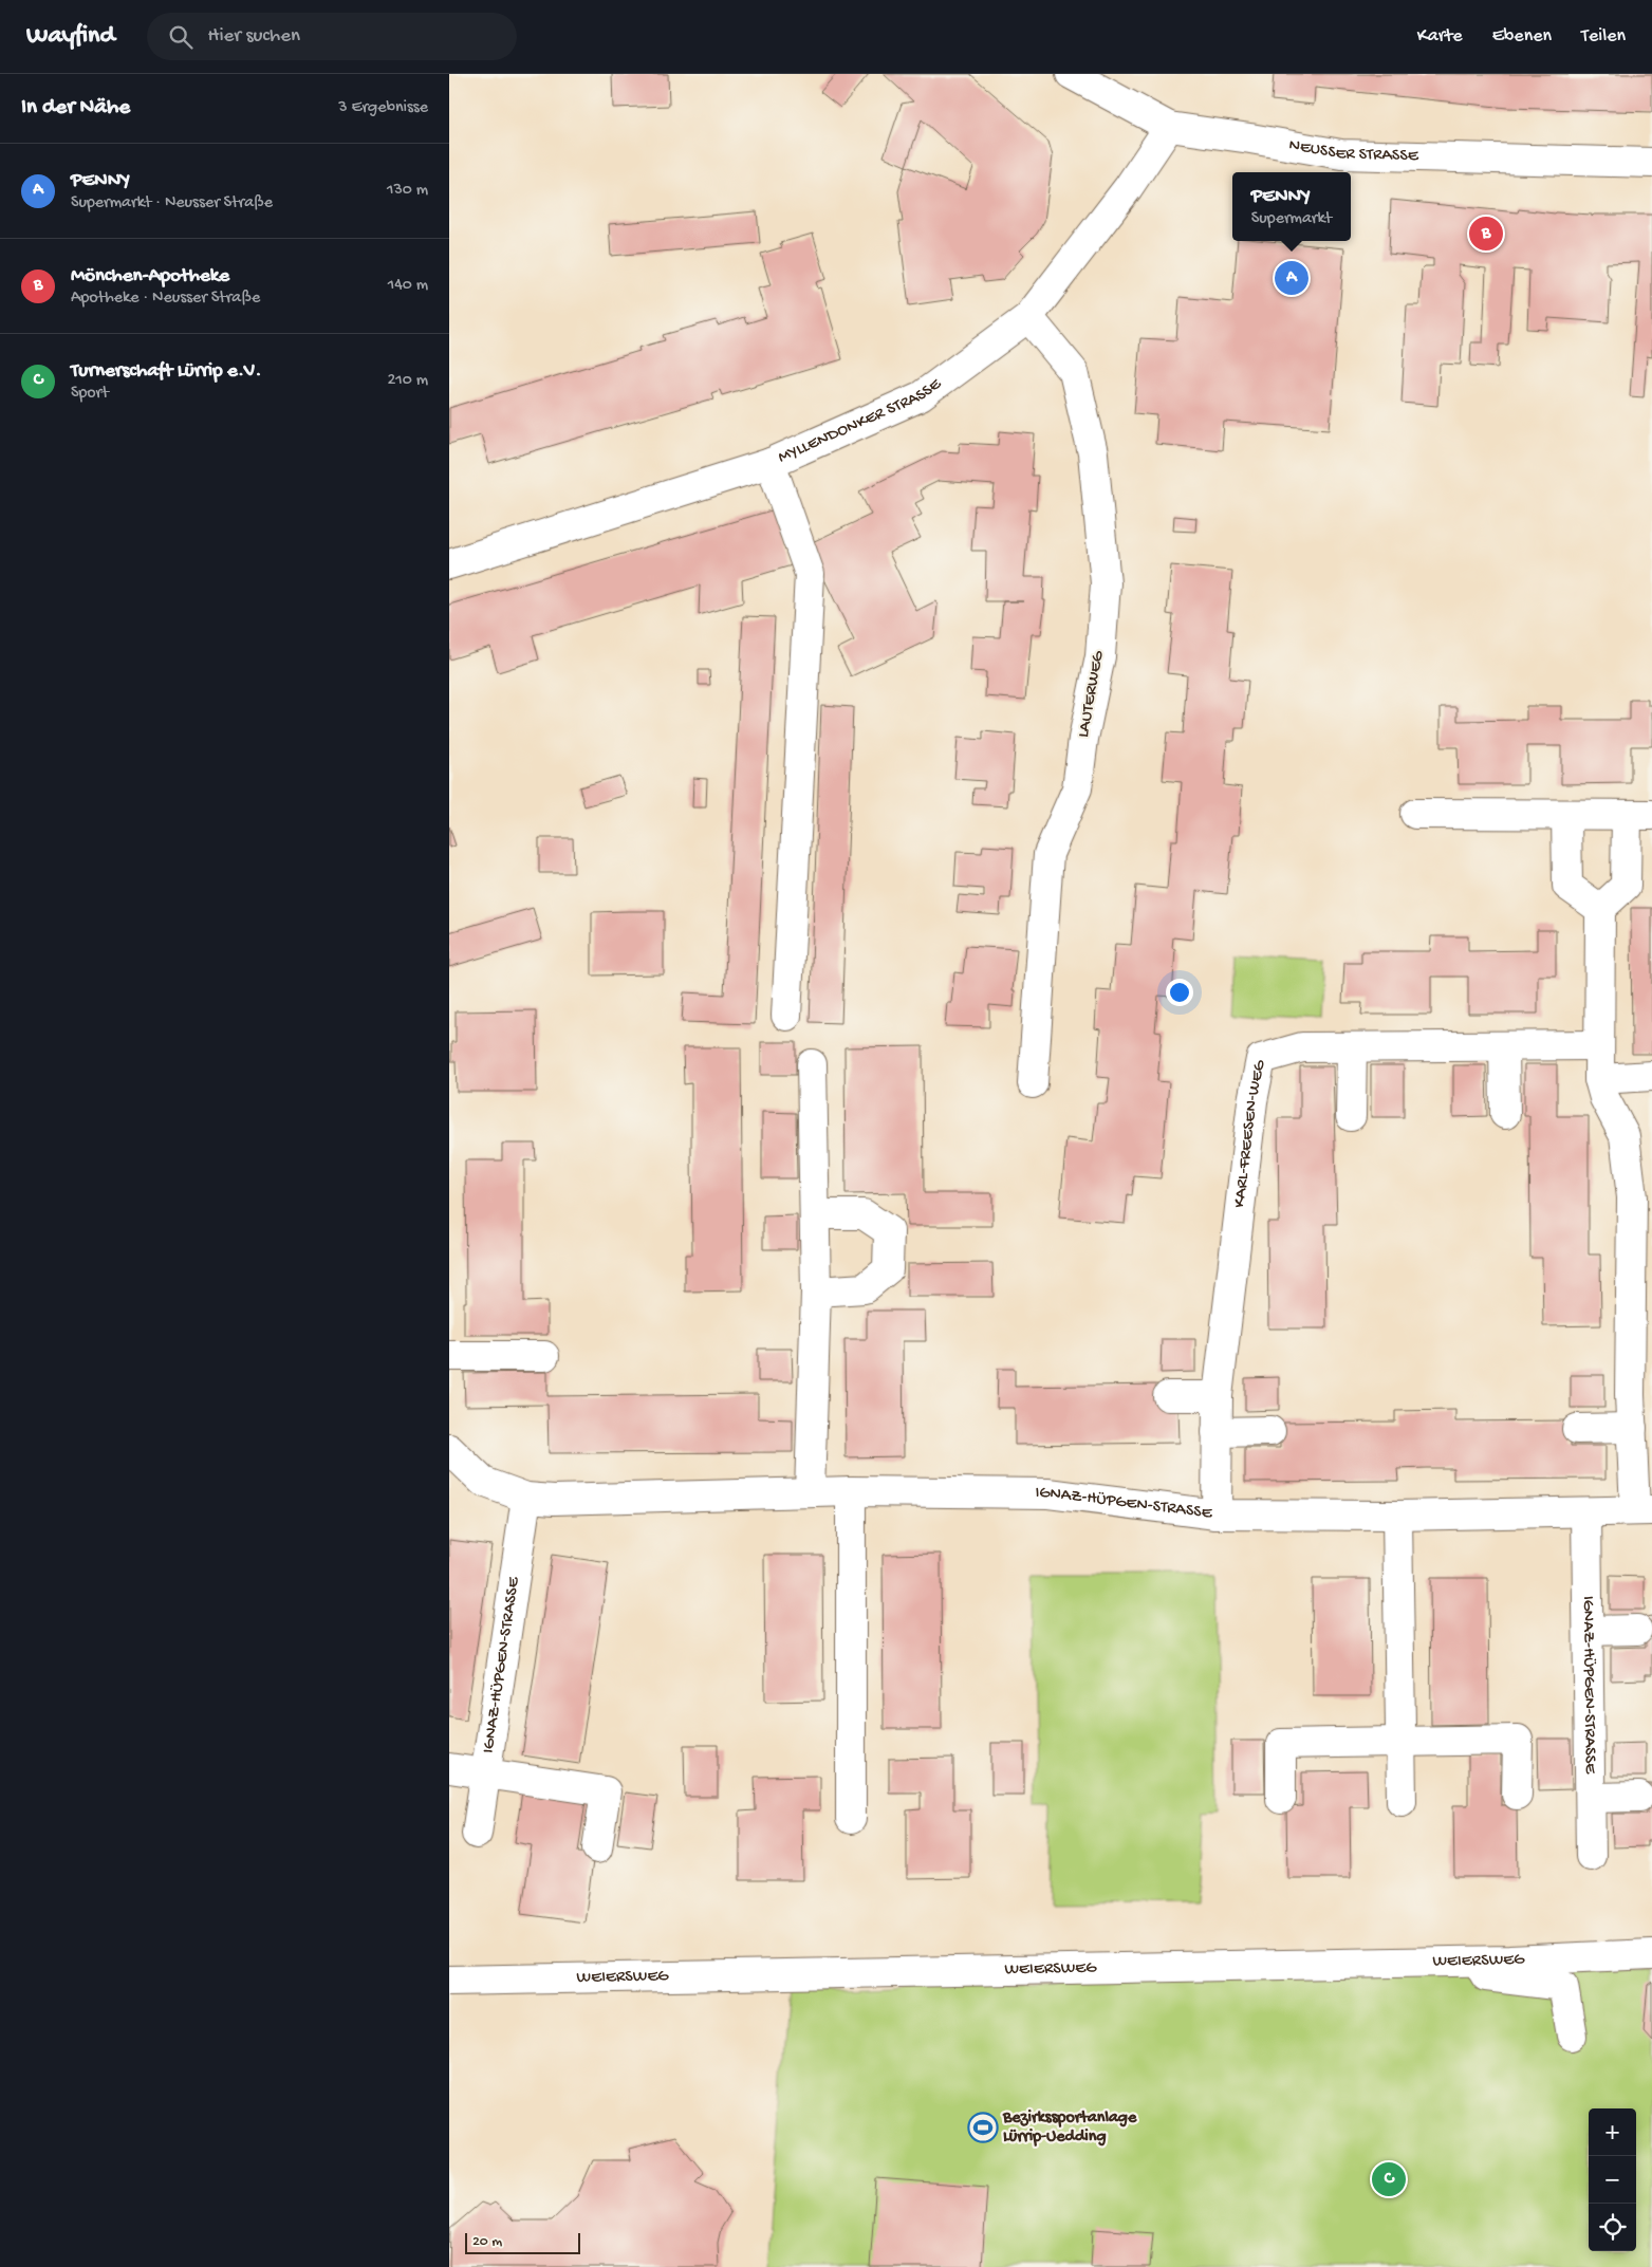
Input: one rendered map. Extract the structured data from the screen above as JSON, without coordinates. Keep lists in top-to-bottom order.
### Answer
{
  "streets": {
    "street": [
      "NEUSSER STRASSE",
      "MYLLENDONKER STRASSE",
      "LAUTERWEG",
      "KARL-FREESEN-WEG",
      "IGNAZ-HÜPGEN-STRASSE",
      "WEIERSWEG"
    ]
  },
  "crossings": [
    ["NEUSSER STRASSE", "MYLLENDONKER STRASSE"],
    ["MYLLENDONKER STRASSE", "LAUTERWEG"],
    ["KARL-FREESEN-WEG", "IGNAZ-HÜPGEN-STRASSE"]
  ],
  "places": {
    "sports": ["Bezirkssportanlage Lürrip-Uedding"]
  },
  "scale_bar": "20 m",
  "page": {
    "header": "Wayfind",
    "search": "Hier suchen",
    "nav": ["Karte", "Ebenen", "Teilen"],
    "heading": ["In der Nähe", "3 Ergebnisse"],
    "list": [
      {
        "mark": "A",
        "name": "PENNY",
        "note": "Supermarkt · Neusser Straße",
        "value": "130 m"
      },
      {
        "mark": "B",
        "name": "Mönchen-Apotheke",
        "note": "Apotheke · Neusser Straße",
        "value": "140 m"
      },
      {
        "mark": "C",
        "name": "Turnerschaft Lürrip e.V.",
        "note": "Sport",
        "value": "210 m"
      }
    ],
    "popup": ["PENNY", "Supermarkt"],
    "pins": ["B", "A", "C"],
    "map_buttons": ["+", "−"],
    "scale": "20 m"
  }
}
